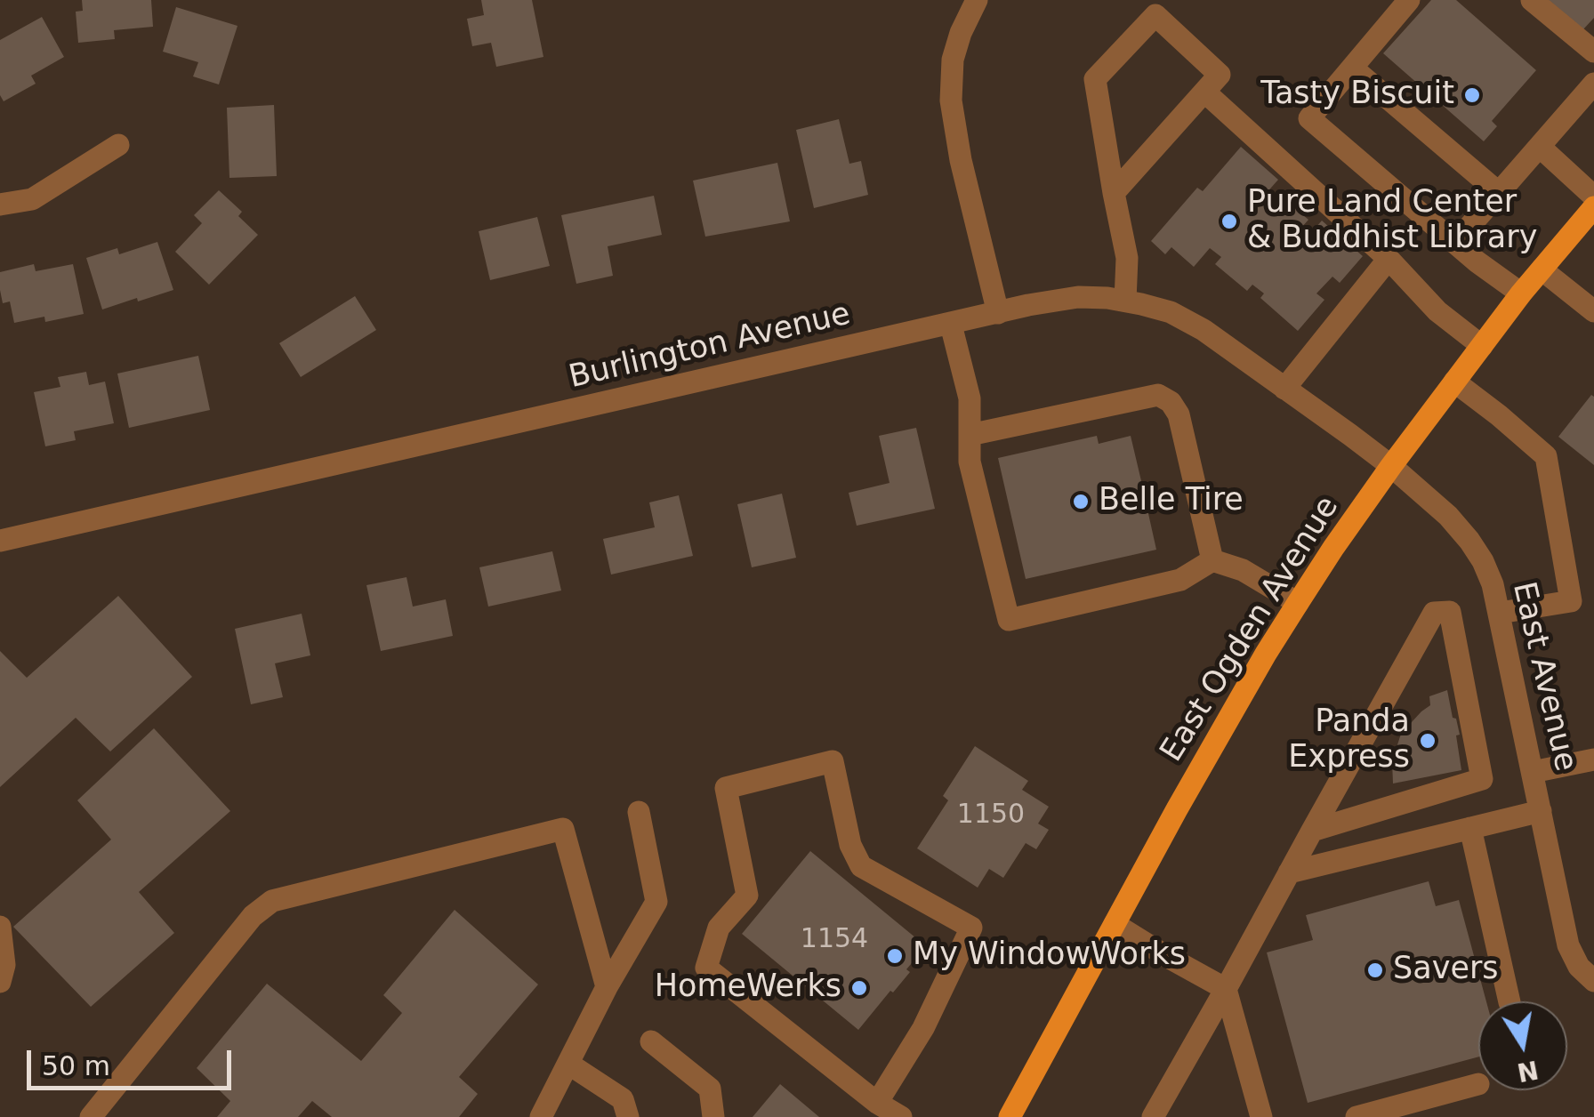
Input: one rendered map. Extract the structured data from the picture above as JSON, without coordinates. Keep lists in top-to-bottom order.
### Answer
{
  "streets": {
    "main road": ["East Ogden Avenue"],
    "street": ["Burlington Avenue", "East Avenue"]
  },
  "crossings": [
    ["Burlington Avenue", "East Ogden Avenue"],
    ["Burlington Avenue", "East Avenue"],
    ["East Ogden Avenue", "East Avenue"]
  ],
  "places": [
    "Tasty Biscuit",
    "Pure Land Center & Buddhist Library",
    "Belle Tire",
    "Panda Express",
    "My WindowWorks",
    "Savers",
    "HomeWerks"
  ],
  "house_numbers": ["1150", "1154"],
  "scale_bar": "50 m",
  "north": "bottom"
}
